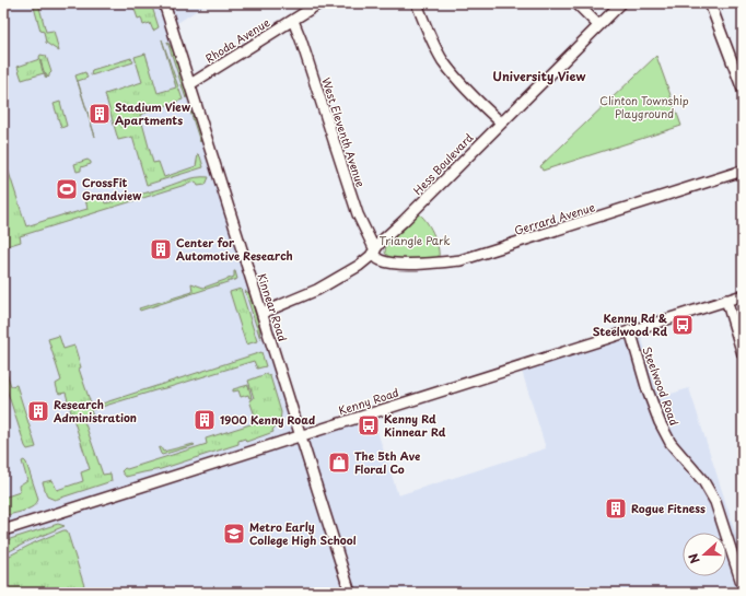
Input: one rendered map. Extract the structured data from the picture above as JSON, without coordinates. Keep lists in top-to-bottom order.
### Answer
{
  "streets": {
    "street": [
      "Rhoda Avenue",
      "West Eleventh Avenue",
      "Hess Boulevard",
      "Gerrard Avenue",
      "Kinnear Road",
      "Steelwood Road",
      "Kenny Road"
    ]
  },
  "crossings": [
    ["Rhoda Avenue", "West Eleventh Avenue"],
    ["Rhoda Avenue", "Kinnear Road"],
    ["West Eleventh Avenue", "Hess Boulevard"],
    ["West Eleventh Avenue", "Gerrard Avenue"],
    ["Hess Boulevard", "Gerrard Avenue"],
    ["Hess Boulevard", "Kinnear Road"],
    ["Kinnear Road", "Kenny Road"],
    ["Steelwood Road", "Kenny Road"]
  ],
  "districts": ["University View"],
  "parks": ["Clinton Township Playground", "Triangle Park"],
  "places": {
    "building": [
      "Stadium View Apartments",
      "Center for Automotive Research",
      "Research Administration",
      "1900 Kenny Road",
      "Rogue Fitness"
    ],
    "sports": ["CrossFit Grandview"],
    "bus stop": ["Kenny Rd & Steelwood Rd", "Kenny Rd Kinnear Rd"],
    "shop": ["The 5th Ave Floral Co"],
    "school or university": ["Metro Early College High School"]
  },
  "north": "left"
}
